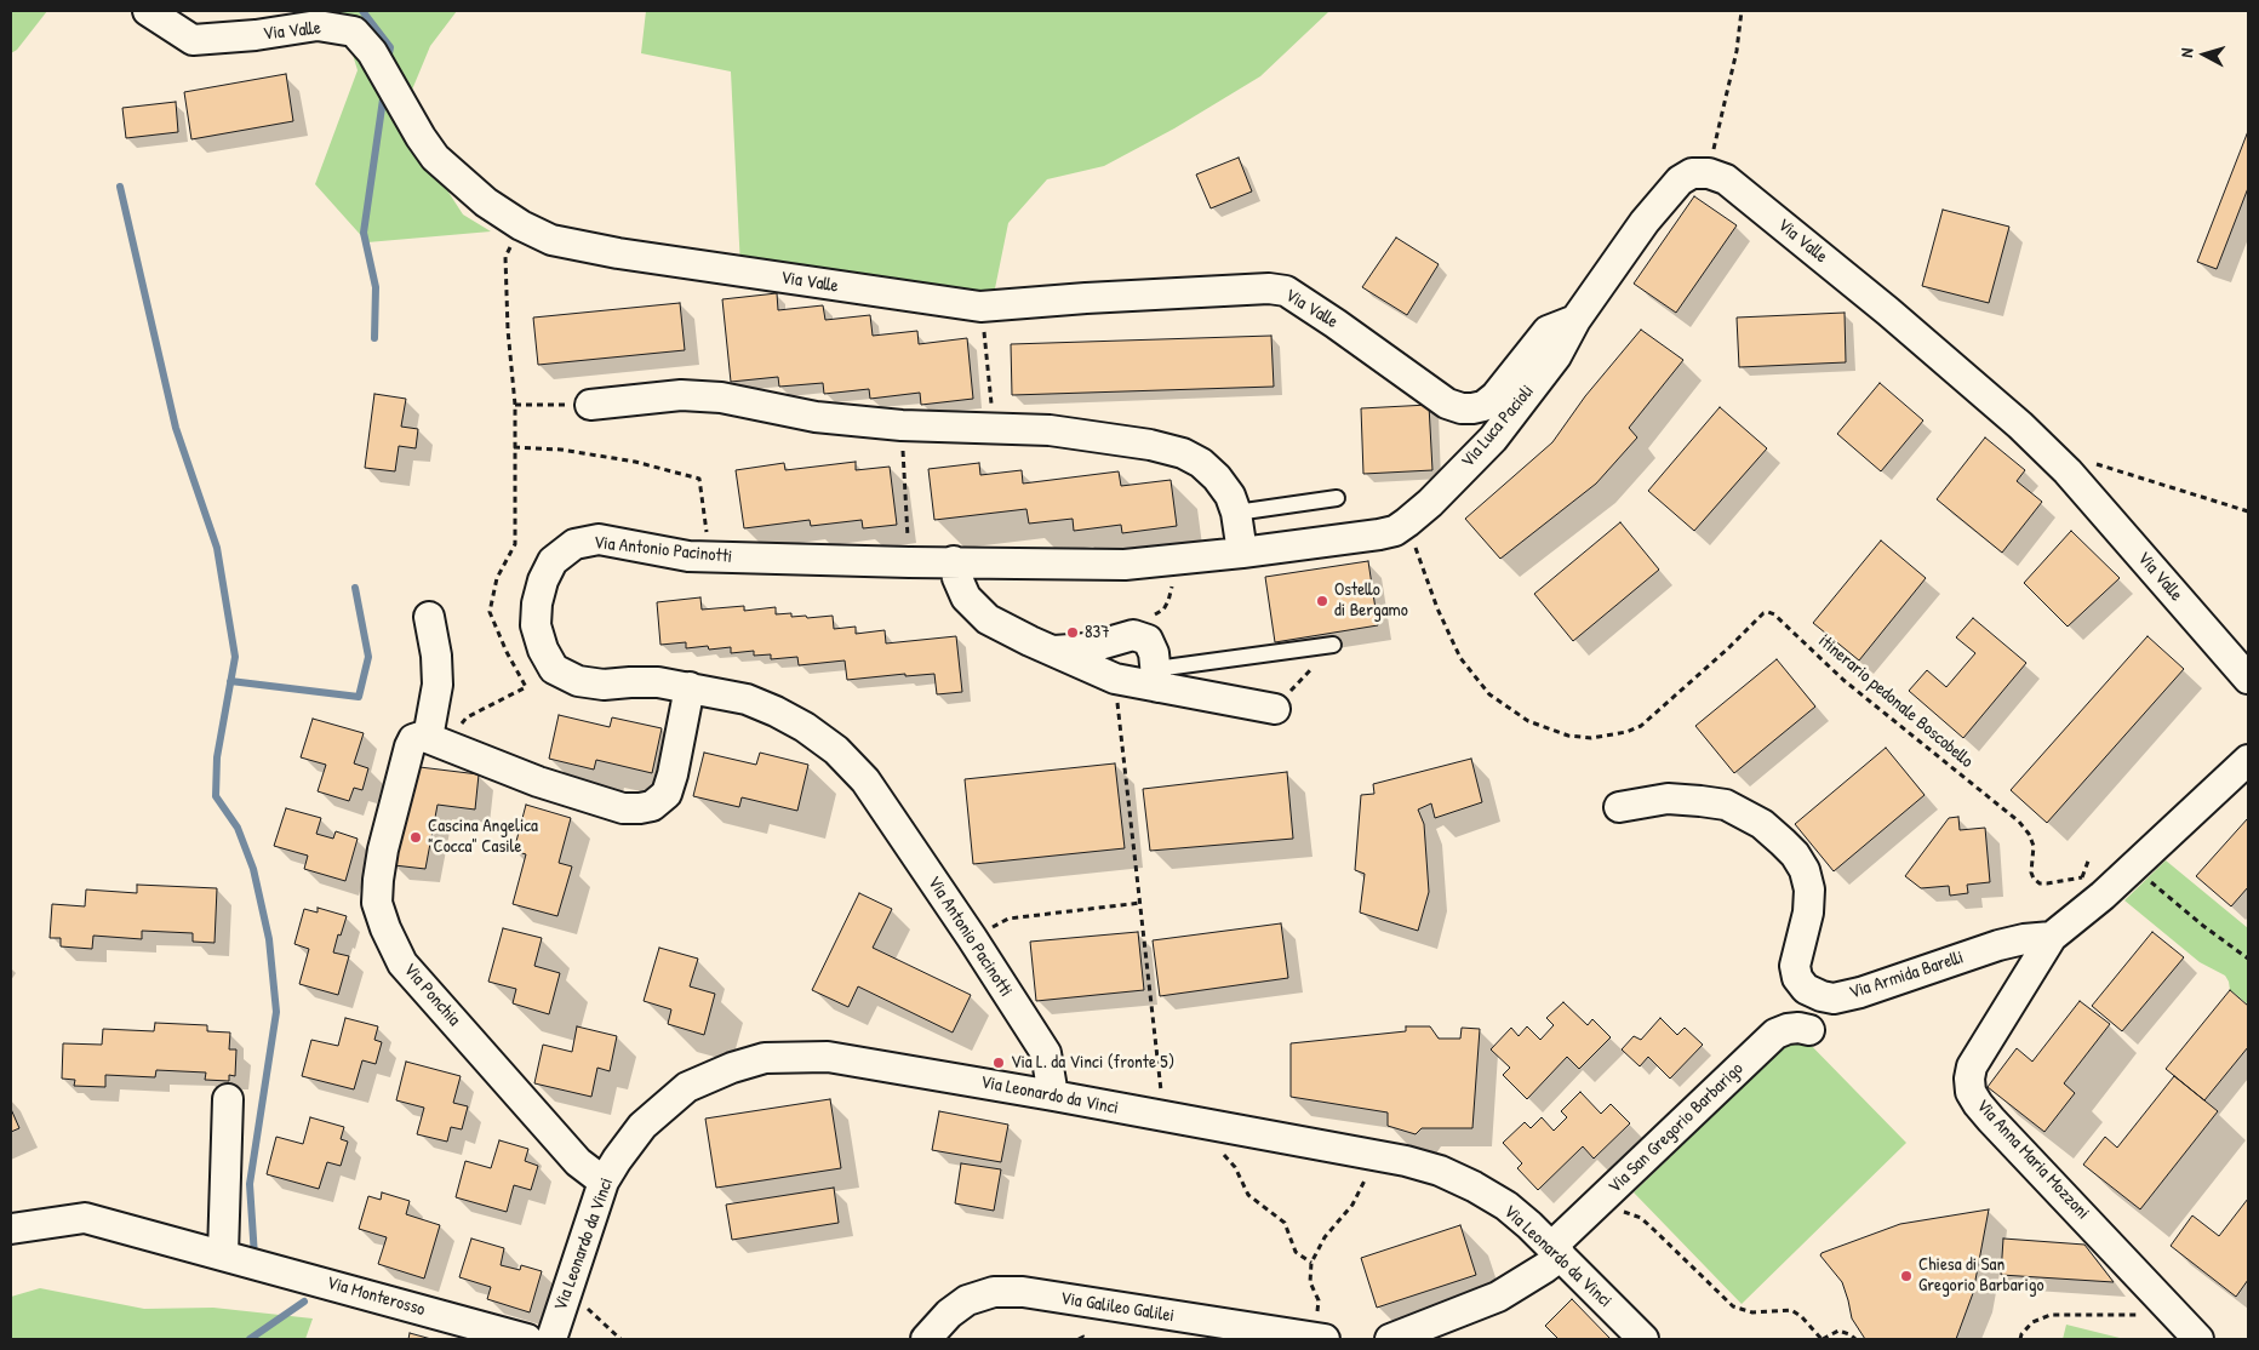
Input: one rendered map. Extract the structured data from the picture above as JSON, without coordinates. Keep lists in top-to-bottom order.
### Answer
{
  "streets": {
    "street": [
      "Via Valle",
      "Via Luca Pacioli",
      "Via Antonio Pacinotti",
      "Via Armida Barelli",
      "Via Ponchia",
      "Via Leonardo da Vinci",
      "Via San Gregorio Barbarigo",
      "Via Anna Maria Mozzoni",
      "Via Monterosso",
      "Via Galileo Galilei"
    ],
    "path": ["itinerario pedonale Boscobello"]
  },
  "crossings": [
    ["Via Valle", "Via Luca Pacioli"],
    ["Via Luca Pacioli", "Via Antonio Pacinotti"],
    ["Via Luca Pacioli", "itinerario pedonale Boscobello"],
    ["Via Antonio Pacinotti", "itinerario pedonale Boscobello"],
    ["Via Antonio Pacinotti", "Via Leonardo da Vinci"],
    ["Via Armida Barelli", "Via Anna Maria Mozzoni"],
    ["Via Ponchia", "Via Leonardo da Vinci"],
    ["Via Leonardo da Vinci", "Via San Gregorio Barbarigo"]
  ],
  "places": [
    "Ostello di Bergamo",
    "837",
    "Cascina Angelica \"Cocca\" Casile",
    "Via L. da Vinci (fronte 5)",
    "Chiesa di San Gregorio Barbarigo"
  ],
  "north": "left"
}
